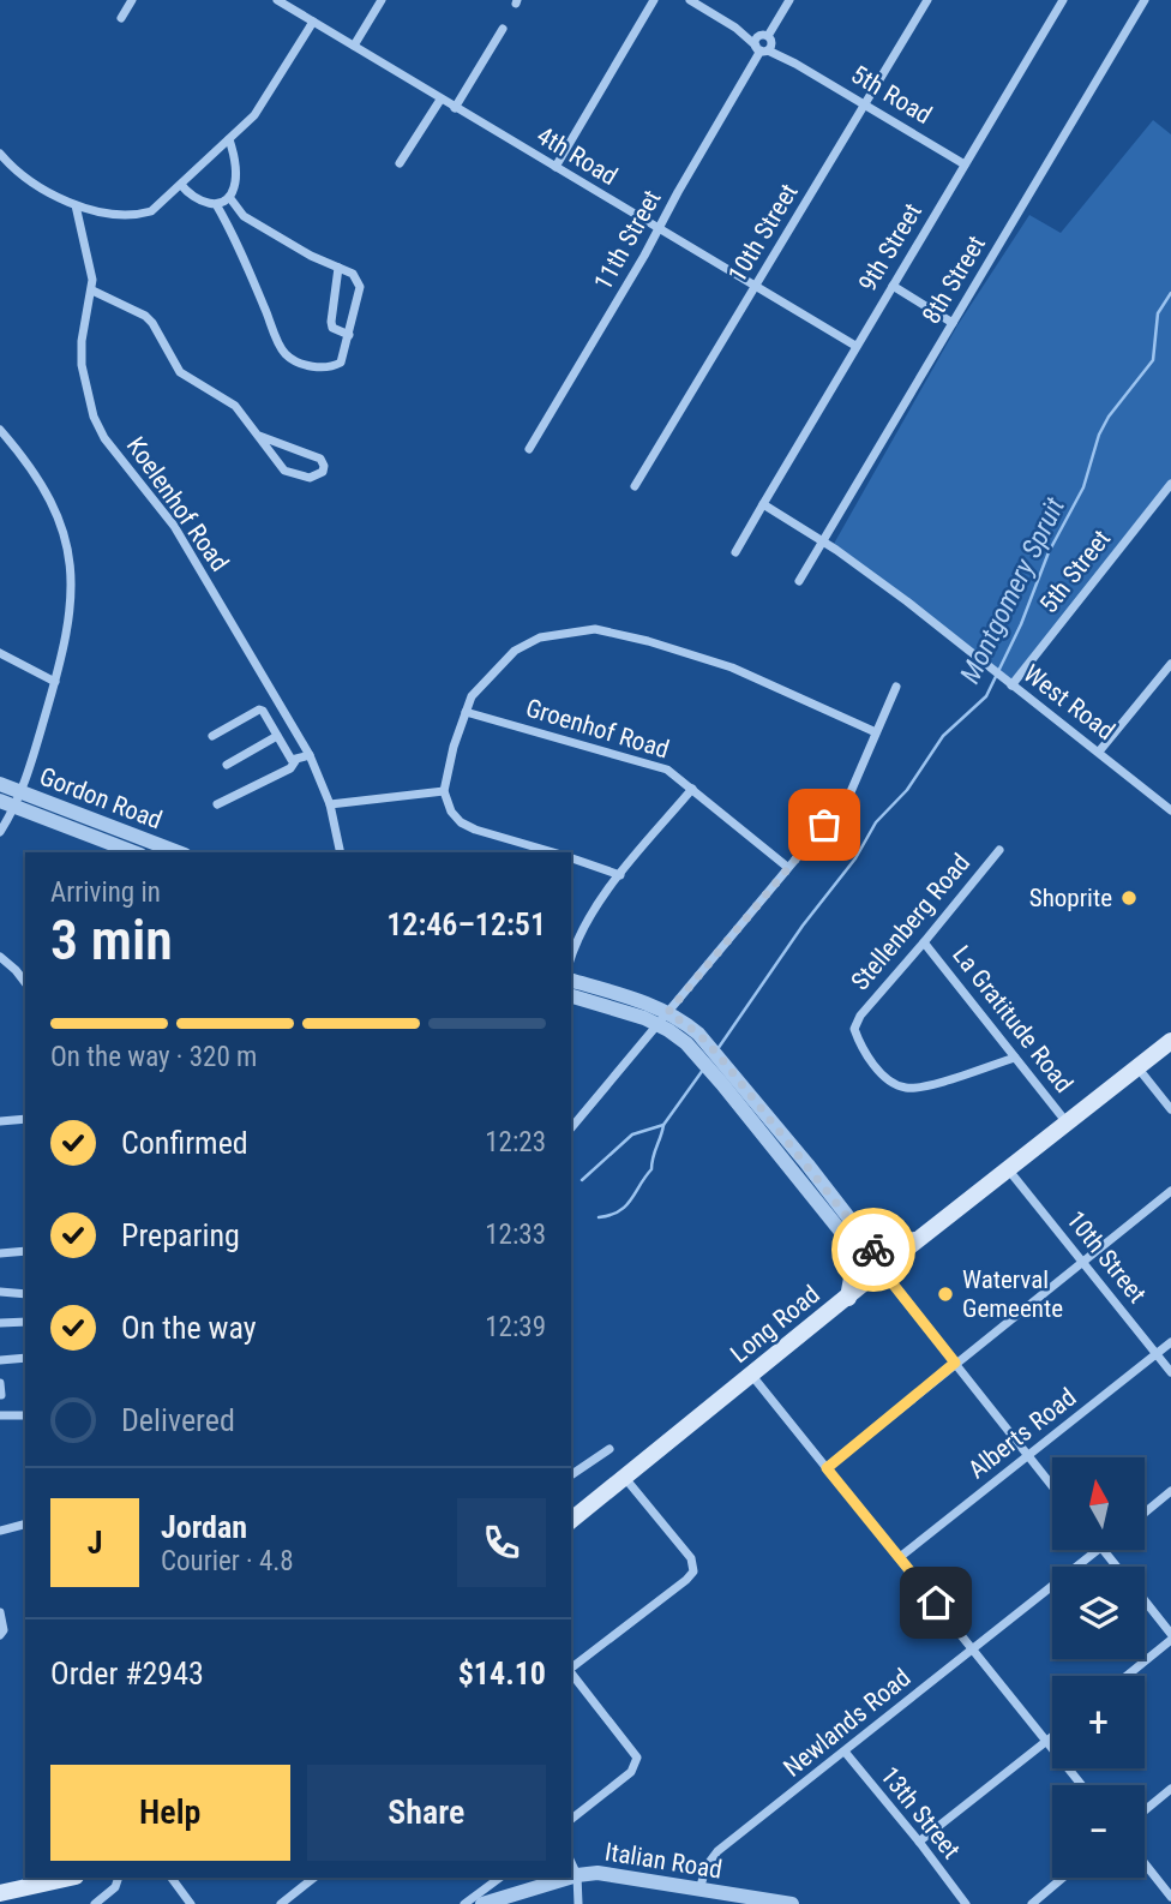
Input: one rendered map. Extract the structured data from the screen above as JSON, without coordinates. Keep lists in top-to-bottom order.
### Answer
{
  "streets": {
    "main road": ["Long Road"],
    "street": [
      "5th Road",
      "4th Road",
      "10th Street",
      "11th Street",
      "9th Street",
      "8th Street",
      "Koelenhof Road",
      "5th Street",
      "West Road",
      "Groenhof Road",
      "Gordon Road",
      "Stellenberg Road",
      "La Gratitude Road",
      "Alberts Road",
      "Newlands Road",
      "13th Street",
      "Italian Road"
    ]
  },
  "crossings": [
    ["5th Road", "10th Street"],
    ["5th Road", "11th Street"],
    ["5th Road", "9th Street"],
    ["4th Road", "10th Street"],
    ["4th Road", "11th Street"],
    ["4th Road", "9th Street"],
    ["10th Street", "Long Road"],
    ["10th Street", "Alberts Road"],
    ["9th Street", "West Road"],
    ["8th Street", "West Road"],
    ["5th Street", "West Road"],
    ["Stellenberg Road", "La Gratitude Road"],
    ["La Gratitude Road", "Long Road"],
    ["Newlands Road", "13th Street"],
    ["Newlands Road", "Italian Road"]
  ],
  "water": ["Montgomery Spruit"],
  "places": ["Shoprite", "Waterval Gemeente"],
  "north": "top",
  "page": {
    "heading": ["3 min", "Arriving in", "12:46–12:51"],
    "panel": [
      "Jordan",
      "Courier · 4.8",
      "Order #2943",
      "$14.10"
    ],
    "bar": "On the way · 320 m",
    "list": [
      ["Confirmed", "12:23"],
      ["Preparing", "12:33"],
      ["On the way", "12:39"],
      "Delivered"
    ],
    "map_buttons": ["+", "−"],
    "round": "J",
    "buttons": ["Help", "Share"]
  }
}
